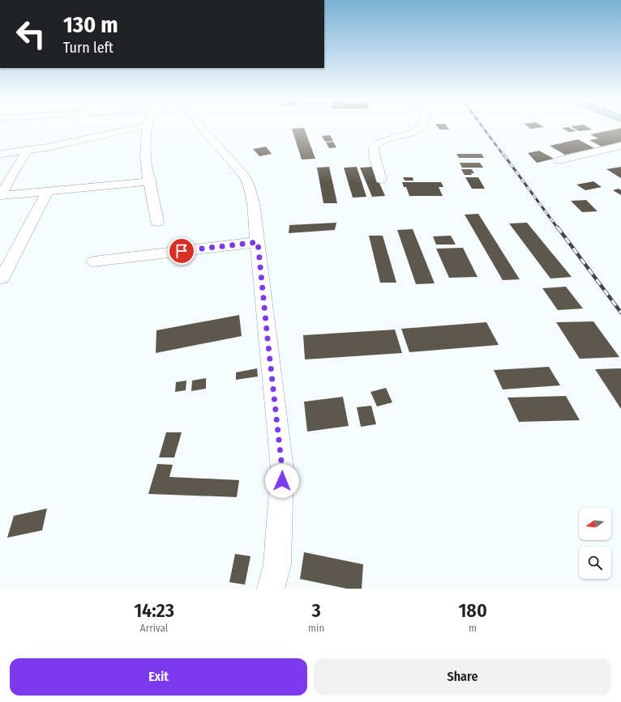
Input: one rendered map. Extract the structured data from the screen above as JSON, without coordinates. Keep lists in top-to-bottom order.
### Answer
{
  "north": "left",
  "page": {
    "turn": ["130 m", "Turn left"],
    "eta": [
      "14:23",
      "Arrival",
      "3",
      "min",
      "180",
      "m"
    ],
    "buttons": ["Exit", "Share"]
  }
}
